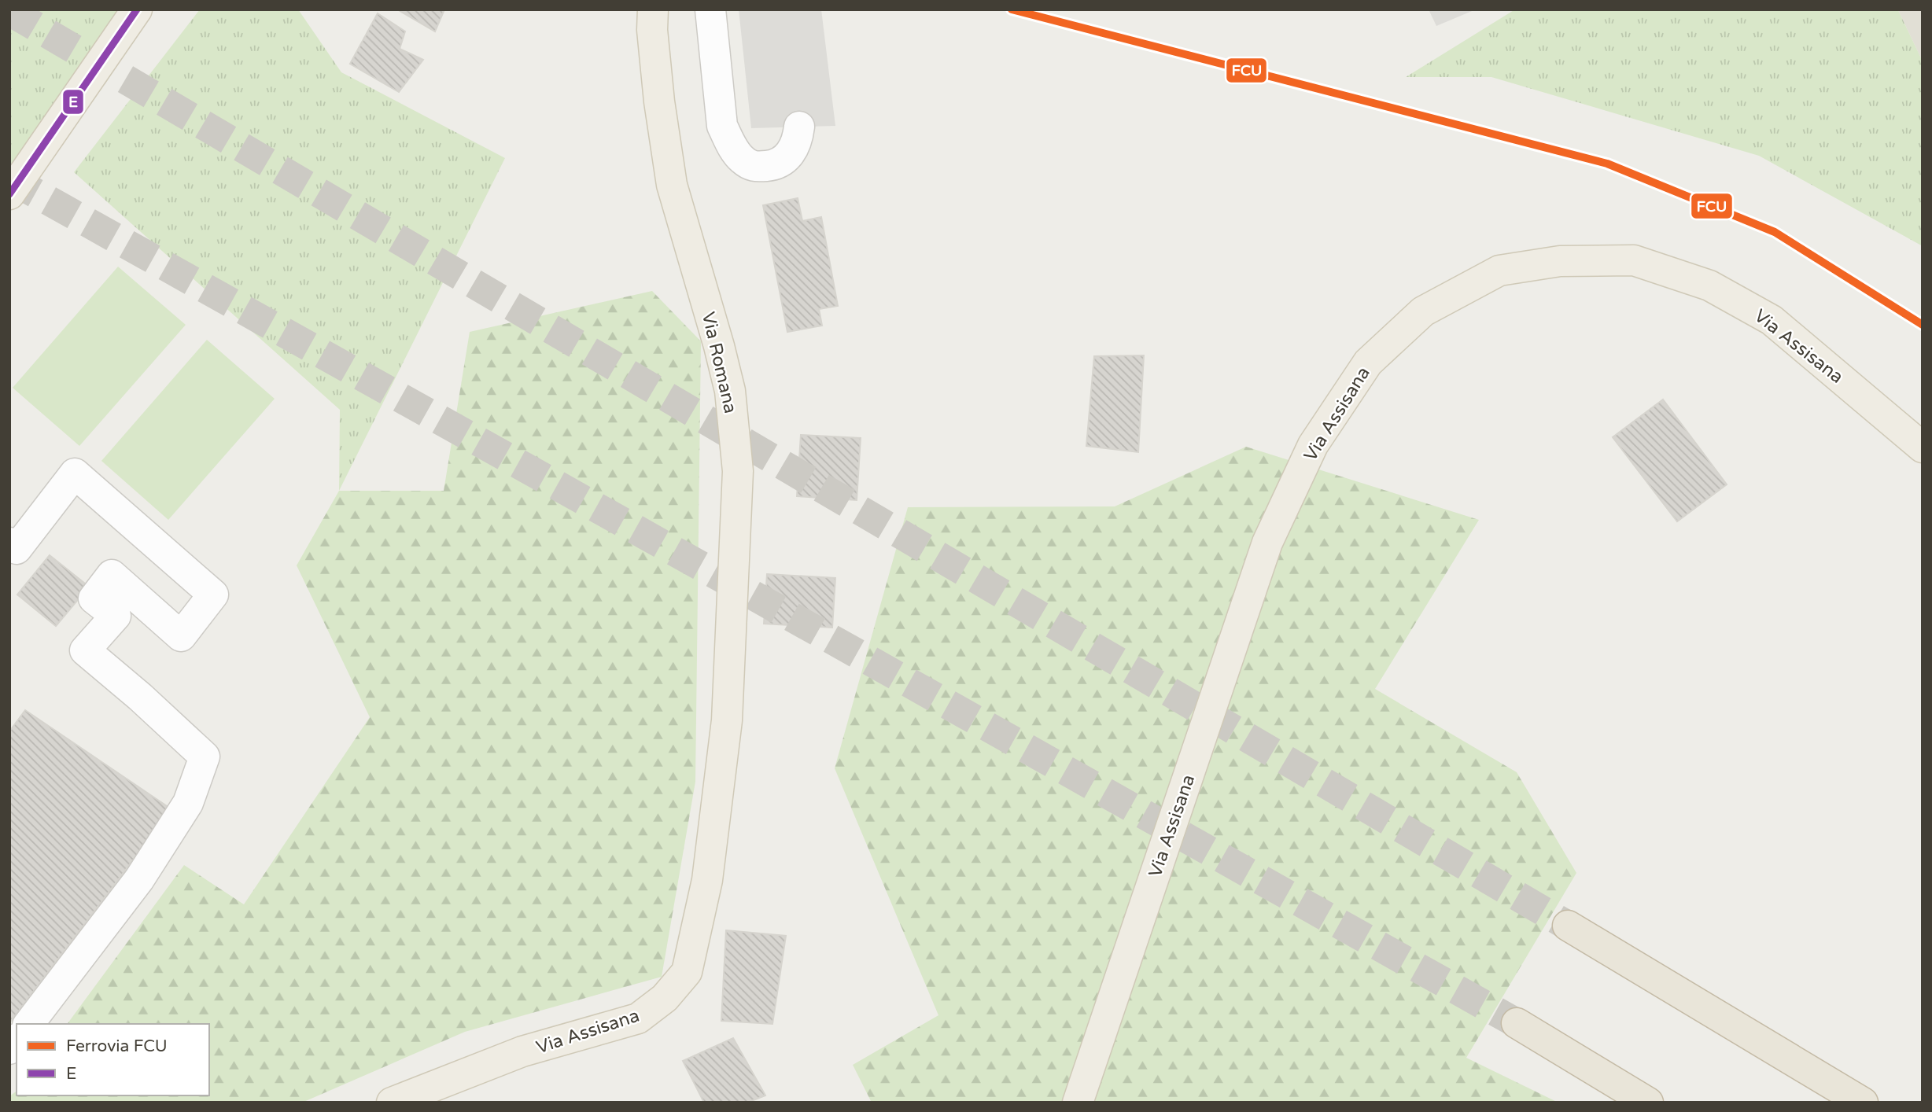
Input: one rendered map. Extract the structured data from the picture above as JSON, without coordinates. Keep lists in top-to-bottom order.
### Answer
{
  "streets": {
    "main road": ["Via Assisana", "Via Romana"]
  },
  "crossings": [
    ["Via Assisana", "Via Romana"]
  ],
  "lines": ["rail line FCU", "transit line E"],
  "legend": ["Ferrovia FCU", "E"]
}
